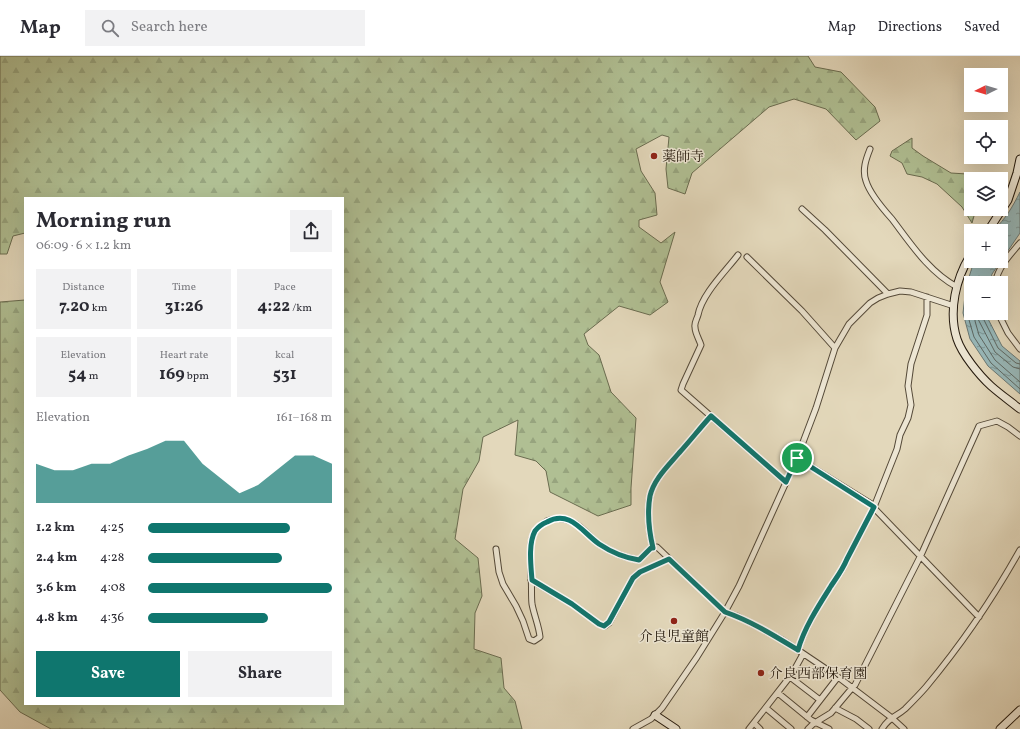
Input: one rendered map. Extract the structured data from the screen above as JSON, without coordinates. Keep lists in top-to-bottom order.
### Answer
{
  "places": ["薬師寺", "介良児童館", "介良西部保育園"],
  "north": "left",
  "page": {
    "header": "Map",
    "search": "Search here",
    "nav": ["Map", "Directions", "Saved"],
    "map_buttons": ["+", "−"],
    "heading": ["Morning run", "06:09 · 6 × 1.2 km"],
    "stats": [
      ["Distance", "7.20 km"],
      ["Time", "31:26"],
      ["Pace", "4:22 /km"],
      ["Elevation", "54 m"],
      ["Heart rate", "169 bpm"],
      ["kcal", "531"]
    ],
    "chart": ["Elevation", "161–168 m"],
    "list": [
      {
        "name": "1.2 km",
        "note": "4:25"
      },
      {
        "name": "2.4 km",
        "note": "4:28"
      },
      {
        "name": "3.6 km",
        "note": "4:08"
      },
      {
        "name": "4.8 km",
        "note": "4:36"
      }
    ],
    "buttons": ["Save", "Share"]
  }
}
